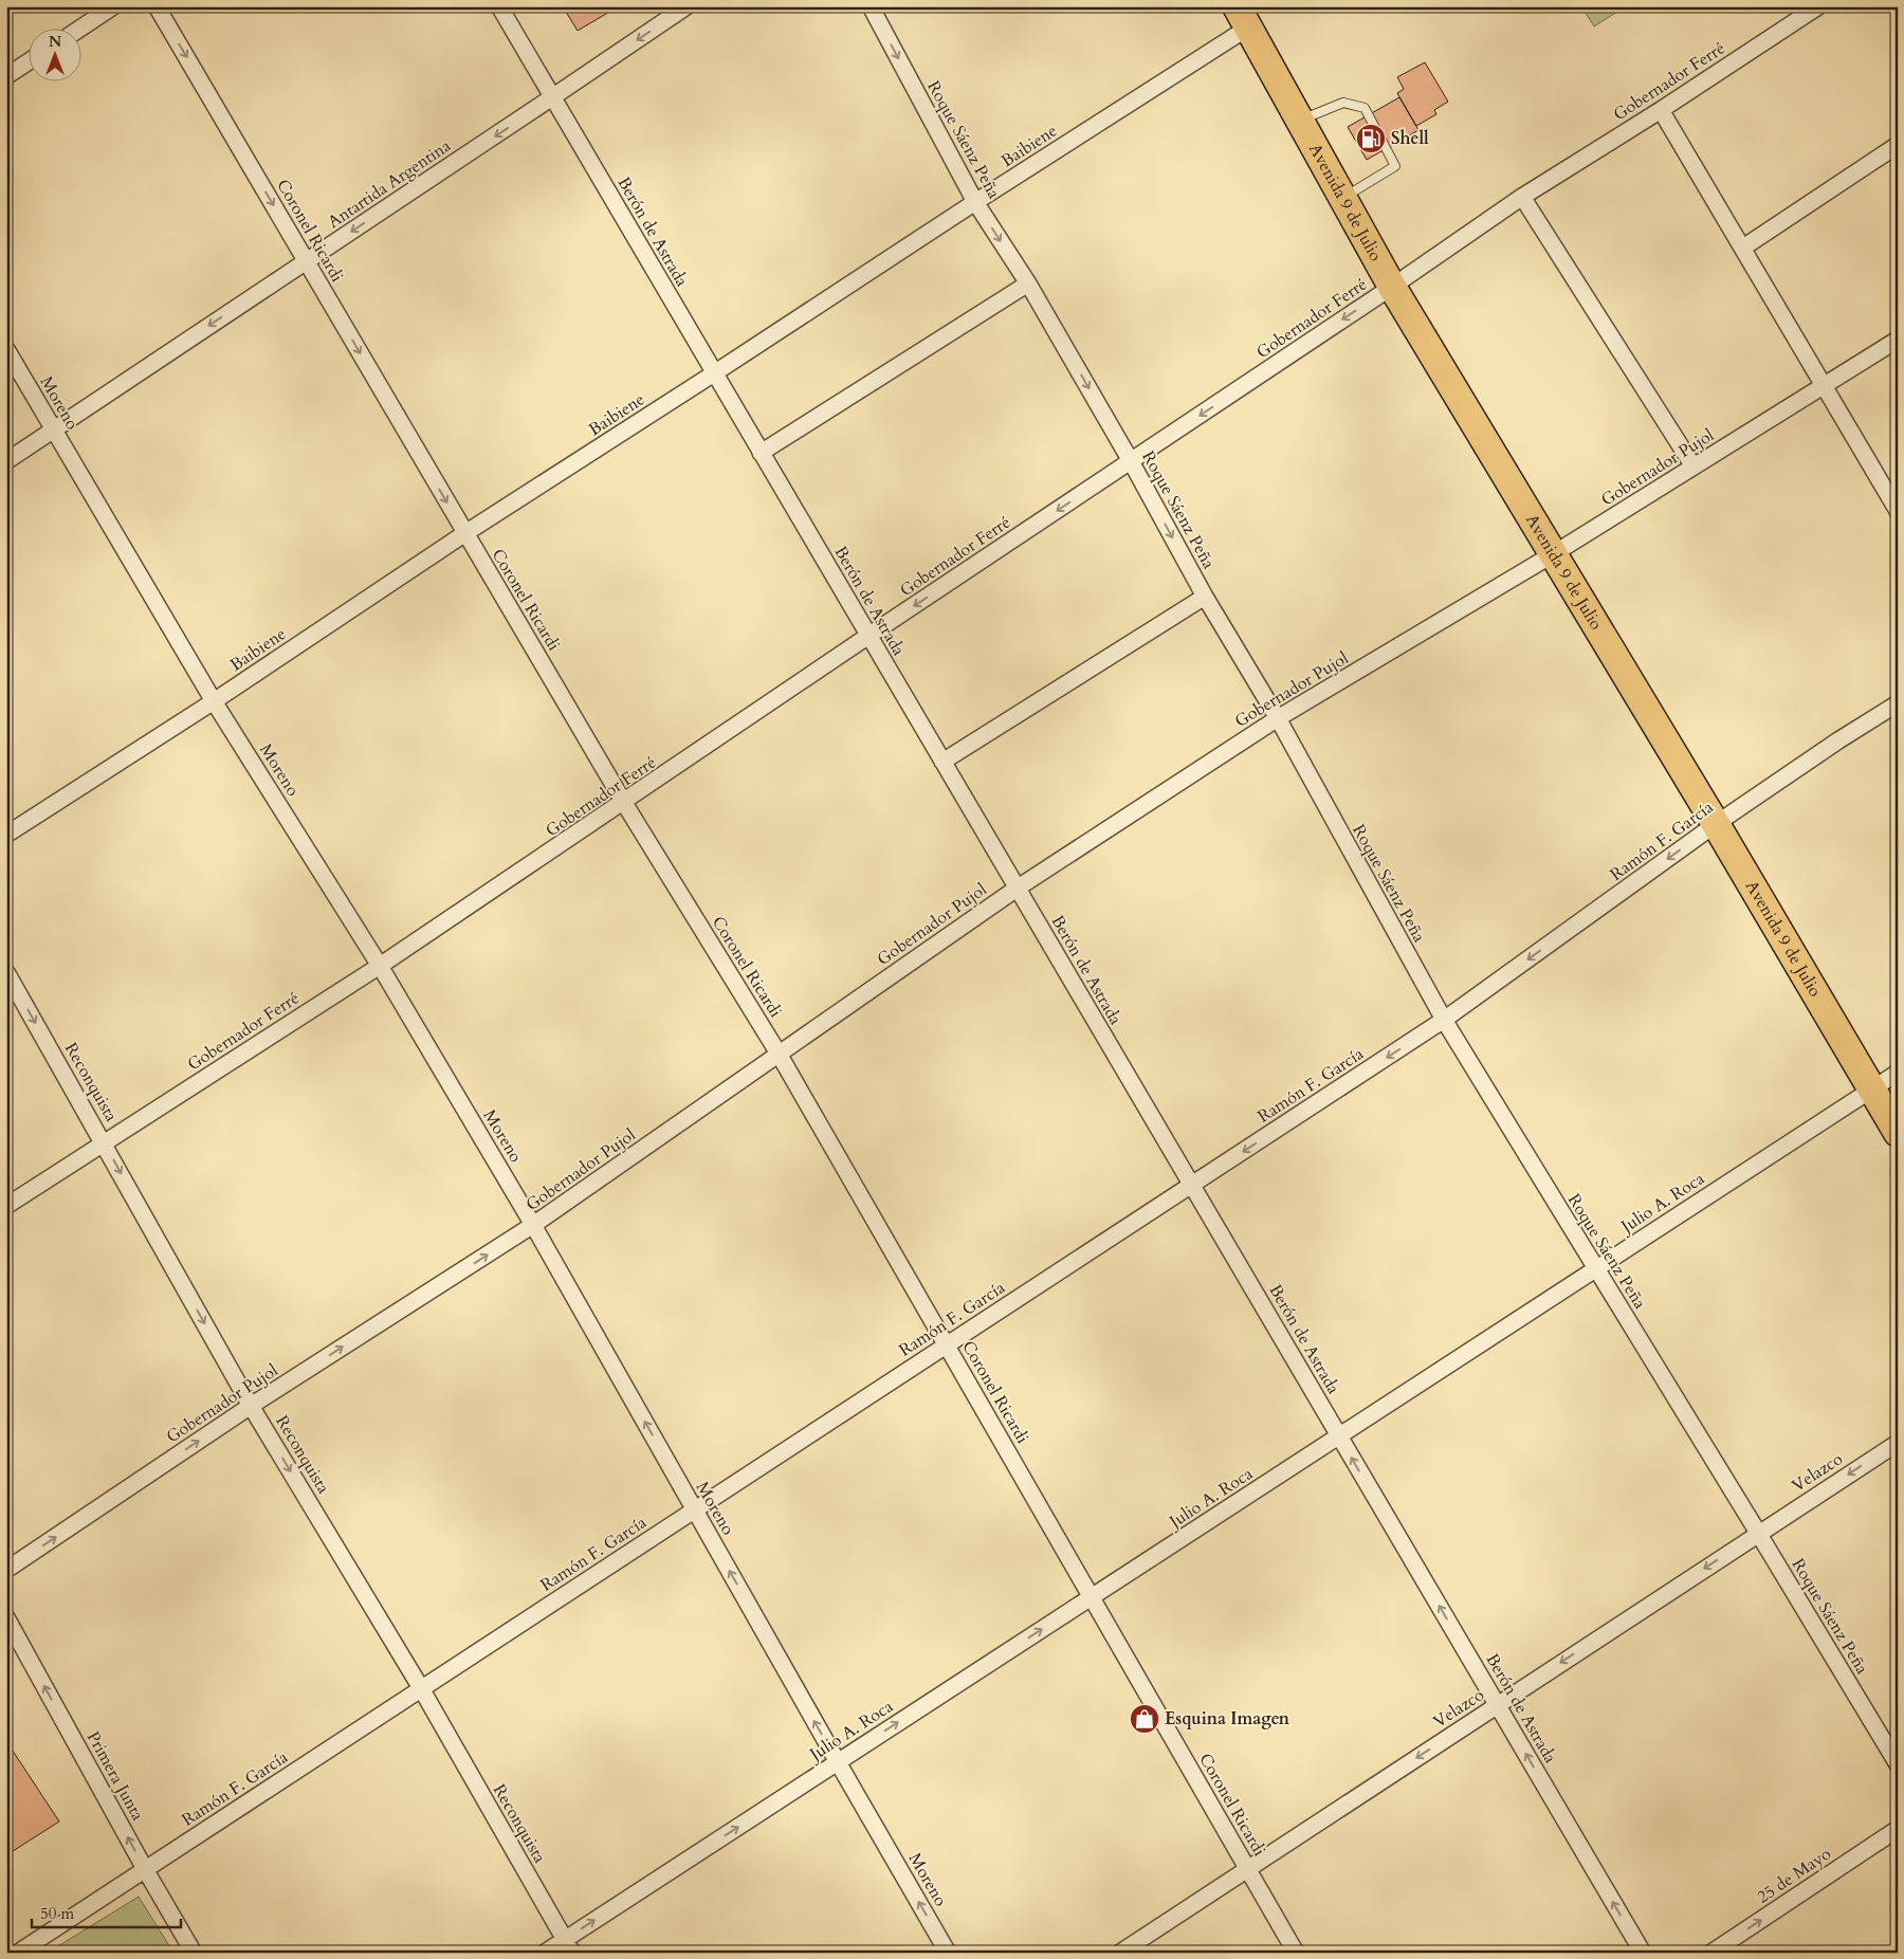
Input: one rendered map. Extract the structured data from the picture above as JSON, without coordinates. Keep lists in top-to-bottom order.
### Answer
{
  "streets": {
    "highway": ["Avenida 9 de Julio"],
    "street": [
      "Gobernador Ferré",
      "Roque Sáenz Peña",
      "Baibiene",
      "Antartida Argentina",
      "Coronel Ricardi",
      "Berón de Astrada",
      "Moreno",
      "Gobernador Pujol",
      "Ramón F. García",
      "Reconquista",
      "Julio A. Roca",
      "Velazco",
      "Primera Junta",
      "25 de Mayo"
    ]
  },
  "crossings": [
    ["Gobernador Ferré", "Roque Sáenz Peña"],
    ["Gobernador Ferré", "Avenida 9 de Julio"],
    ["Gobernador Ferré", "Coronel Ricardi"],
    ["Gobernador Ferré", "Berón de Astrada"],
    ["Gobernador Ferré", "Moreno"],
    ["Gobernador Ferré", "Reconquista"],
    ["Roque Sáenz Peña", "Baibiene"],
    ["Roque Sáenz Peña", "Gobernador Pujol"],
    ["Roque Sáenz Peña", "Ramón F. García"],
    ["Roque Sáenz Peña", "Julio A. Roca"],
    ["Roque Sáenz Peña", "Velazco"],
    ["Baibiene", "Avenida 9 de Julio"],
    ["Baibiene", "Coronel Ricardi"],
    ["Baibiene", "Berón de Astrada"],
    ["Baibiene", "Moreno"],
    ["Antartida Argentina", "Coronel Ricardi"],
    ["Antartida Argentina", "Berón de Astrada"],
    ["Antartida Argentina", "Moreno"],
    ["Avenida 9 de Julio", "Gobernador Pujol"],
    ["Avenida 9 de Julio", "Ramón F. García"],
    ["Avenida 9 de Julio", "Julio A. Roca"],
    ["Coronel Ricardi", "Gobernador Pujol"],
    ["Coronel Ricardi", "Ramón F. García"],
    ["Coronel Ricardi", "Julio A. Roca"],
    ["Coronel Ricardi", "Velazco"],
    ["Berón de Astrada", "Gobernador Pujol"],
    ["Berón de Astrada", "Ramón F. García"],
    ["Berón de Astrada", "Julio A. Roca"],
    ["Berón de Astrada", "Velazco"],
    ["Moreno", "Gobernador Pujol"],
    ["Moreno", "Ramón F. García"],
    ["Moreno", "Julio A. Roca"],
    ["Gobernador Pujol", "Reconquista"],
    ["Ramón F. García", "Reconquista"],
    ["Ramón F. García", "Primera Junta"],
    ["Reconquista", "Julio A. Roca"]
  ],
  "one_way": [
    "Antartida Argentina",
    "Moreno",
    "Reconquista",
    "Julio A. Roca",
    "Velazco",
    "Primera Junta",
    "25 de Mayo"
  ],
  "places": {
    "fuel station": ["Shell"],
    "shop": ["Esquina Imagen"]
  },
  "scale_bar": "50 m",
  "north": "top"
}
